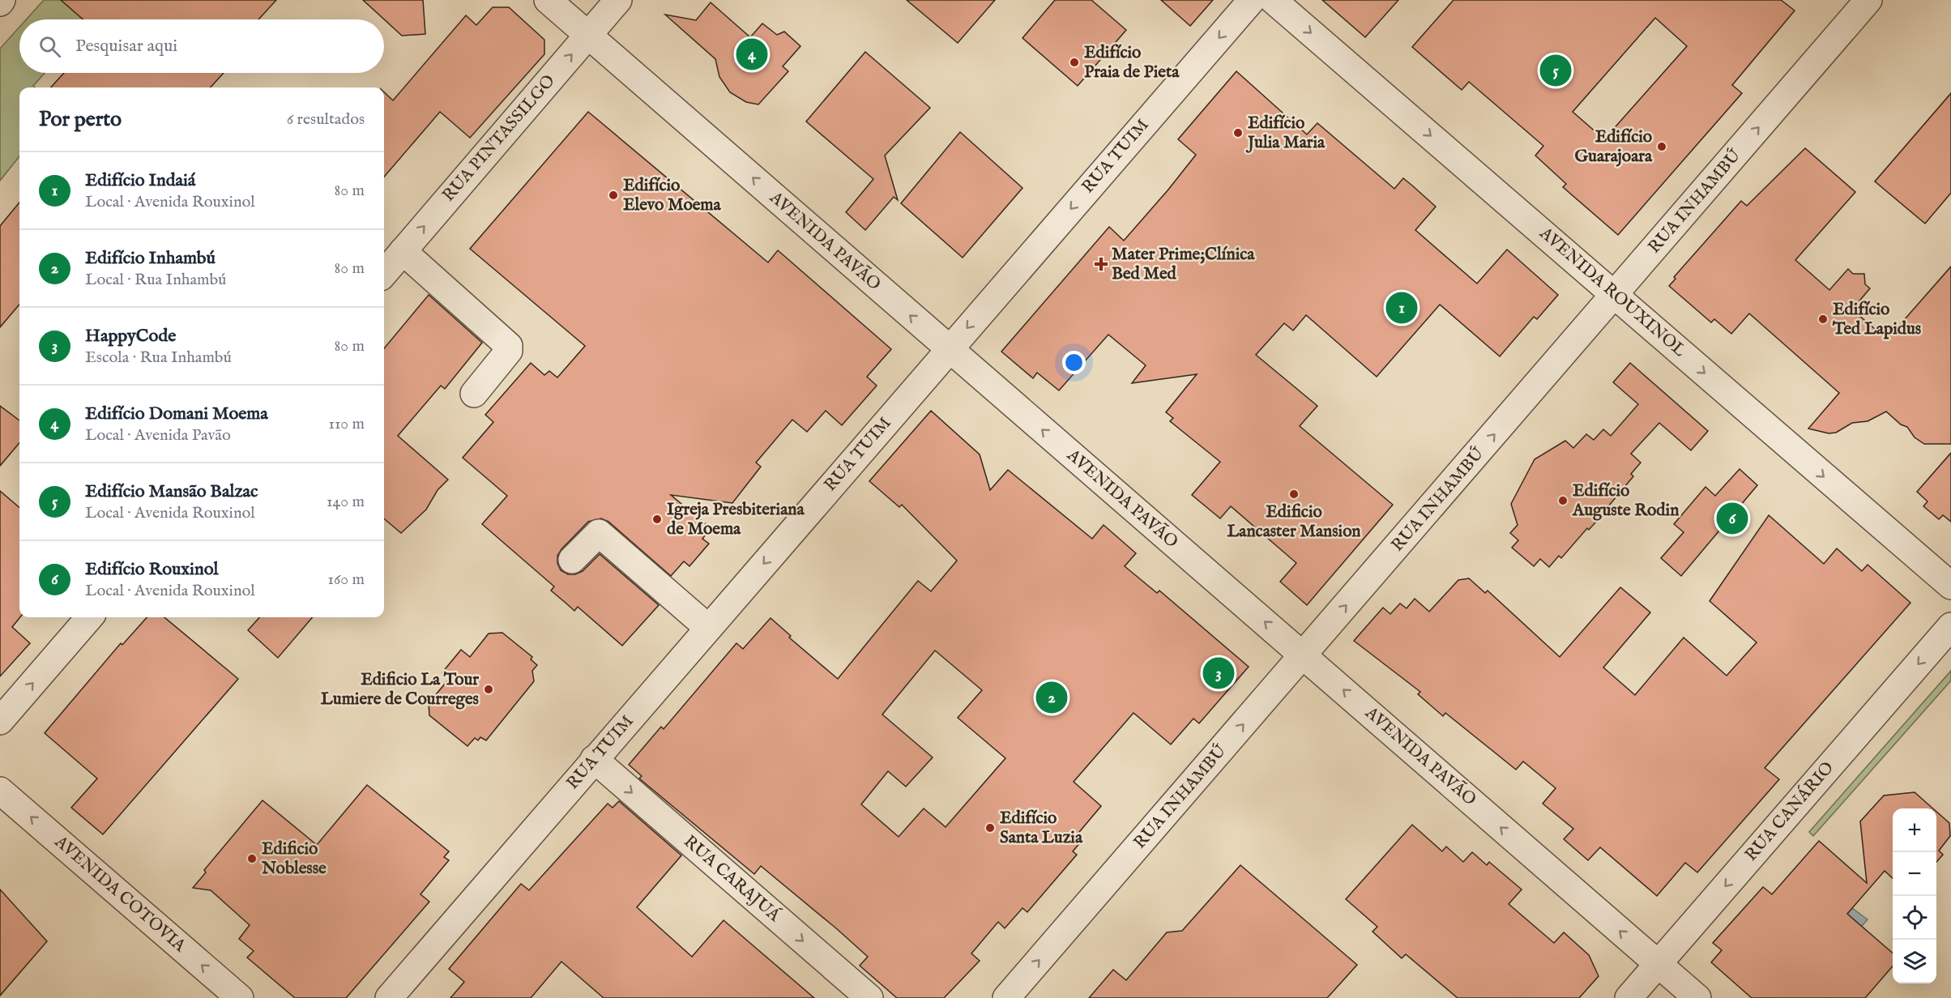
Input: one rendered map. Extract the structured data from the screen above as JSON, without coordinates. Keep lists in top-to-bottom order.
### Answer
{
  "streets": {
    "street": [
      "RUA PINTASSILGO",
      "RUA TUIM",
      "RUA INHAMBÚ",
      "AVENIDA PAVÃO",
      "AVENIDA ROUXINOL",
      "RUA CANÁRIO",
      "RUA CARAJUÁ",
      "AVENIDA COTOVIA"
    ]
  },
  "crossings": [
    ["RUA PINTASSILGO", "AVENIDA PAVÃO"],
    ["RUA TUIM", "AVENIDA PAVÃO"],
    ["RUA TUIM", "RUA CARAJUÁ"],
    ["RUA INHAMBÚ", "AVENIDA PAVÃO"],
    ["RUA INHAMBÚ", "AVENIDA ROUXINOL"],
    ["AVENIDA PAVÃO", "RUA CANÁRIO"]
  ],
  "one_way": [
    "RUA PINTASSILGO",
    "RUA TUIM",
    "RUA INHAMBÚ",
    "AVENIDA PAVÃO",
    "AVENIDA ROUXINOL",
    "RUA CANÁRIO",
    "RUA CARAJUÁ",
    "AVENIDA COTOVIA"
  ],
  "places": {
    "other": [
      "Edifício Praia de Pieta",
      "Edifício Julia Maria",
      "Edifício Guarajoara",
      "Edifício Elevo Moema",
      "Edifício Ted Lapidus",
      "Edificio Lancaster Mansion",
      "Edifício Auguste Rodin",
      "Igreja Presbiteriana de Moema",
      "Edificio La Tour Lumiere de Courreges",
      "Edifício Santa Luzia",
      "Edificio Noblesse"
    ],
    "health": ["Mater Prime;Clínica Bed Med"]
  },
  "page": {
    "search": "Pesquisar aqui",
    "pins": [
      "4",
      "5",
      "1",
      "6",
      "3",
      "2"
    ],
    "heading": ["Por perto", "6 resultados"],
    "list": [
      {
        "mark": "1",
        "name": "Edifício Indaiá",
        "note": "Local · Avenida Rouxinol",
        "value": "80 m"
      },
      {
        "mark": "2",
        "name": "Edifício Inhambú",
        "note": "Local · Rua Inhambú",
        "value": "80 m"
      },
      {
        "mark": "3",
        "name": "HappyCode",
        "note": "Escola · Rua Inhambú",
        "value": "80 m"
      },
      {
        "mark": "4",
        "name": "Edifício Domani Moema",
        "note": "Local · Avenida Pavão",
        "value": "110 m"
      },
      {
        "mark": "5",
        "name": "Edifício Mansão Balzac",
        "note": "Local · Avenida Rouxinol",
        "value": "140 m"
      },
      {
        "mark": "6",
        "name": "Edifício Rouxinol",
        "note": "Local · Avenida Rouxinol",
        "value": "160 m"
      }
    ],
    "map_buttons": ["+", "−"]
  }
}
